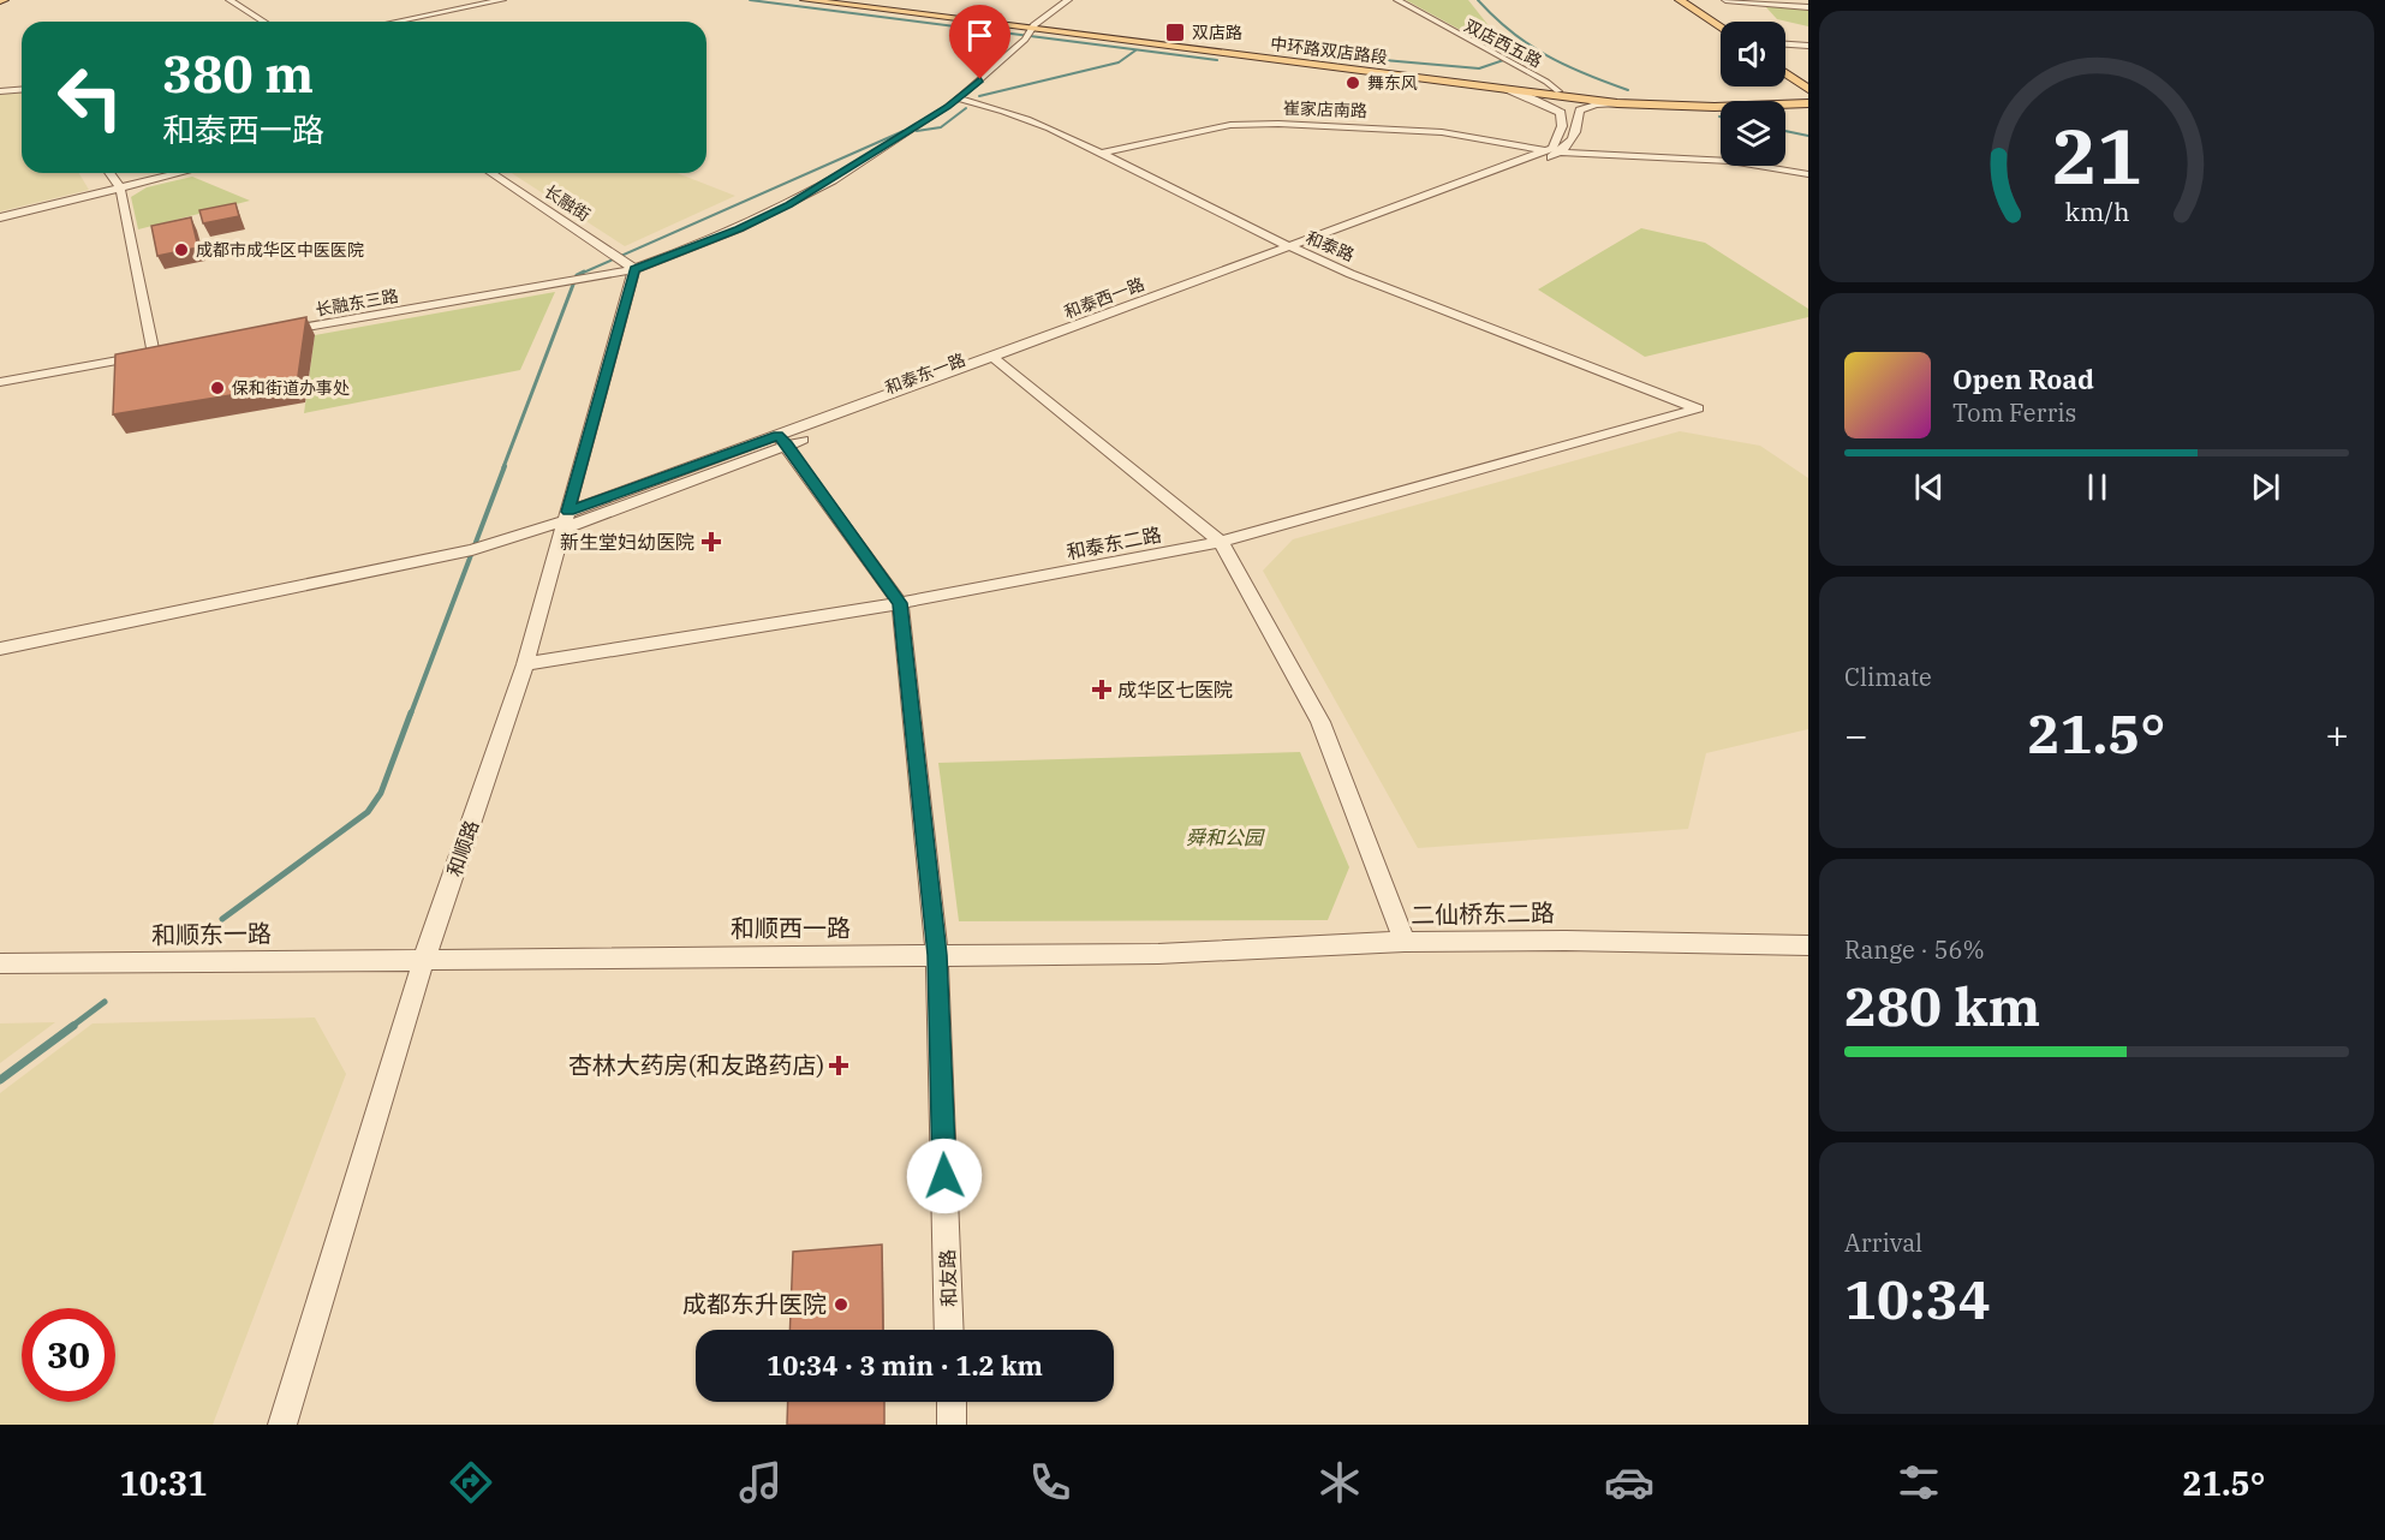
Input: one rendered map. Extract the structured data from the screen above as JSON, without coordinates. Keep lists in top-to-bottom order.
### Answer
{
  "streets": {
    "main road": ["中环路双店路段"],
    "street": [
      "双店西五路",
      "崔家店南路",
      "长融街",
      "和泰路",
      "长融东三路",
      "和泰东一路",
      "和泰东二路",
      "和顺路",
      "二仙桥东二路",
      "和顺西一路",
      "和顺东一路",
      "和友路"
    ]
  },
  "crossings": [
    ["双店西五路", "中环路双店路段"],
    ["中环路双店路段", "长融东三路"],
    ["崔家店南路", "和泰路"],
    ["长融街", "长融东三路"],
    ["长融街", "和顺路"],
    ["和泰路", "长融东三路"],
    ["和泰路", "和泰东一路"],
    ["和泰路", "和泰东二路"],
    ["长融东三路", "和顺路"],
    ["和泰东一路", "和顺路"],
    ["和泰东一路", "和友路"],
    ["和泰东二路", "和顺路"],
    ["和泰东二路", "和友路"],
    ["和顺路", "和顺西一路"],
    ["和顺路", "和顺东一路"],
    ["二仙桥东二路", "和顺西一路"],
    ["和顺西一路", "和顺东一路"],
    ["和顺西一路", "和友路"]
  ],
  "parks": ["舜和公园"],
  "places": {
    "transit": ["双店路"],
    "other": [
      "舞东风",
      "成都市成华区中医医院",
      "保和街道办事处",
      "成都东升医院"
    ],
    "health": ["新生堂妇幼医院", "成华区七医院", "杏林大药房(和友路药店)"]
  },
  "page": {
    "turn": ["380 m", "和泰西一路"],
    "song": ["Open Road", "Tom Ferris"],
    "tile": [
      "Climate",
      ["Range · 56%", "280 km"],
      ["Arrival", "10:34"]
    ],
    "heat": ["−", "21.5°", "+"],
    "limit": "30",
    "trip": "10:34 · 3 min · 1.2 km",
    "tabs": ["10:31", "21.5°"],
    "gauge": ["21", "km/h"]
  }
}
